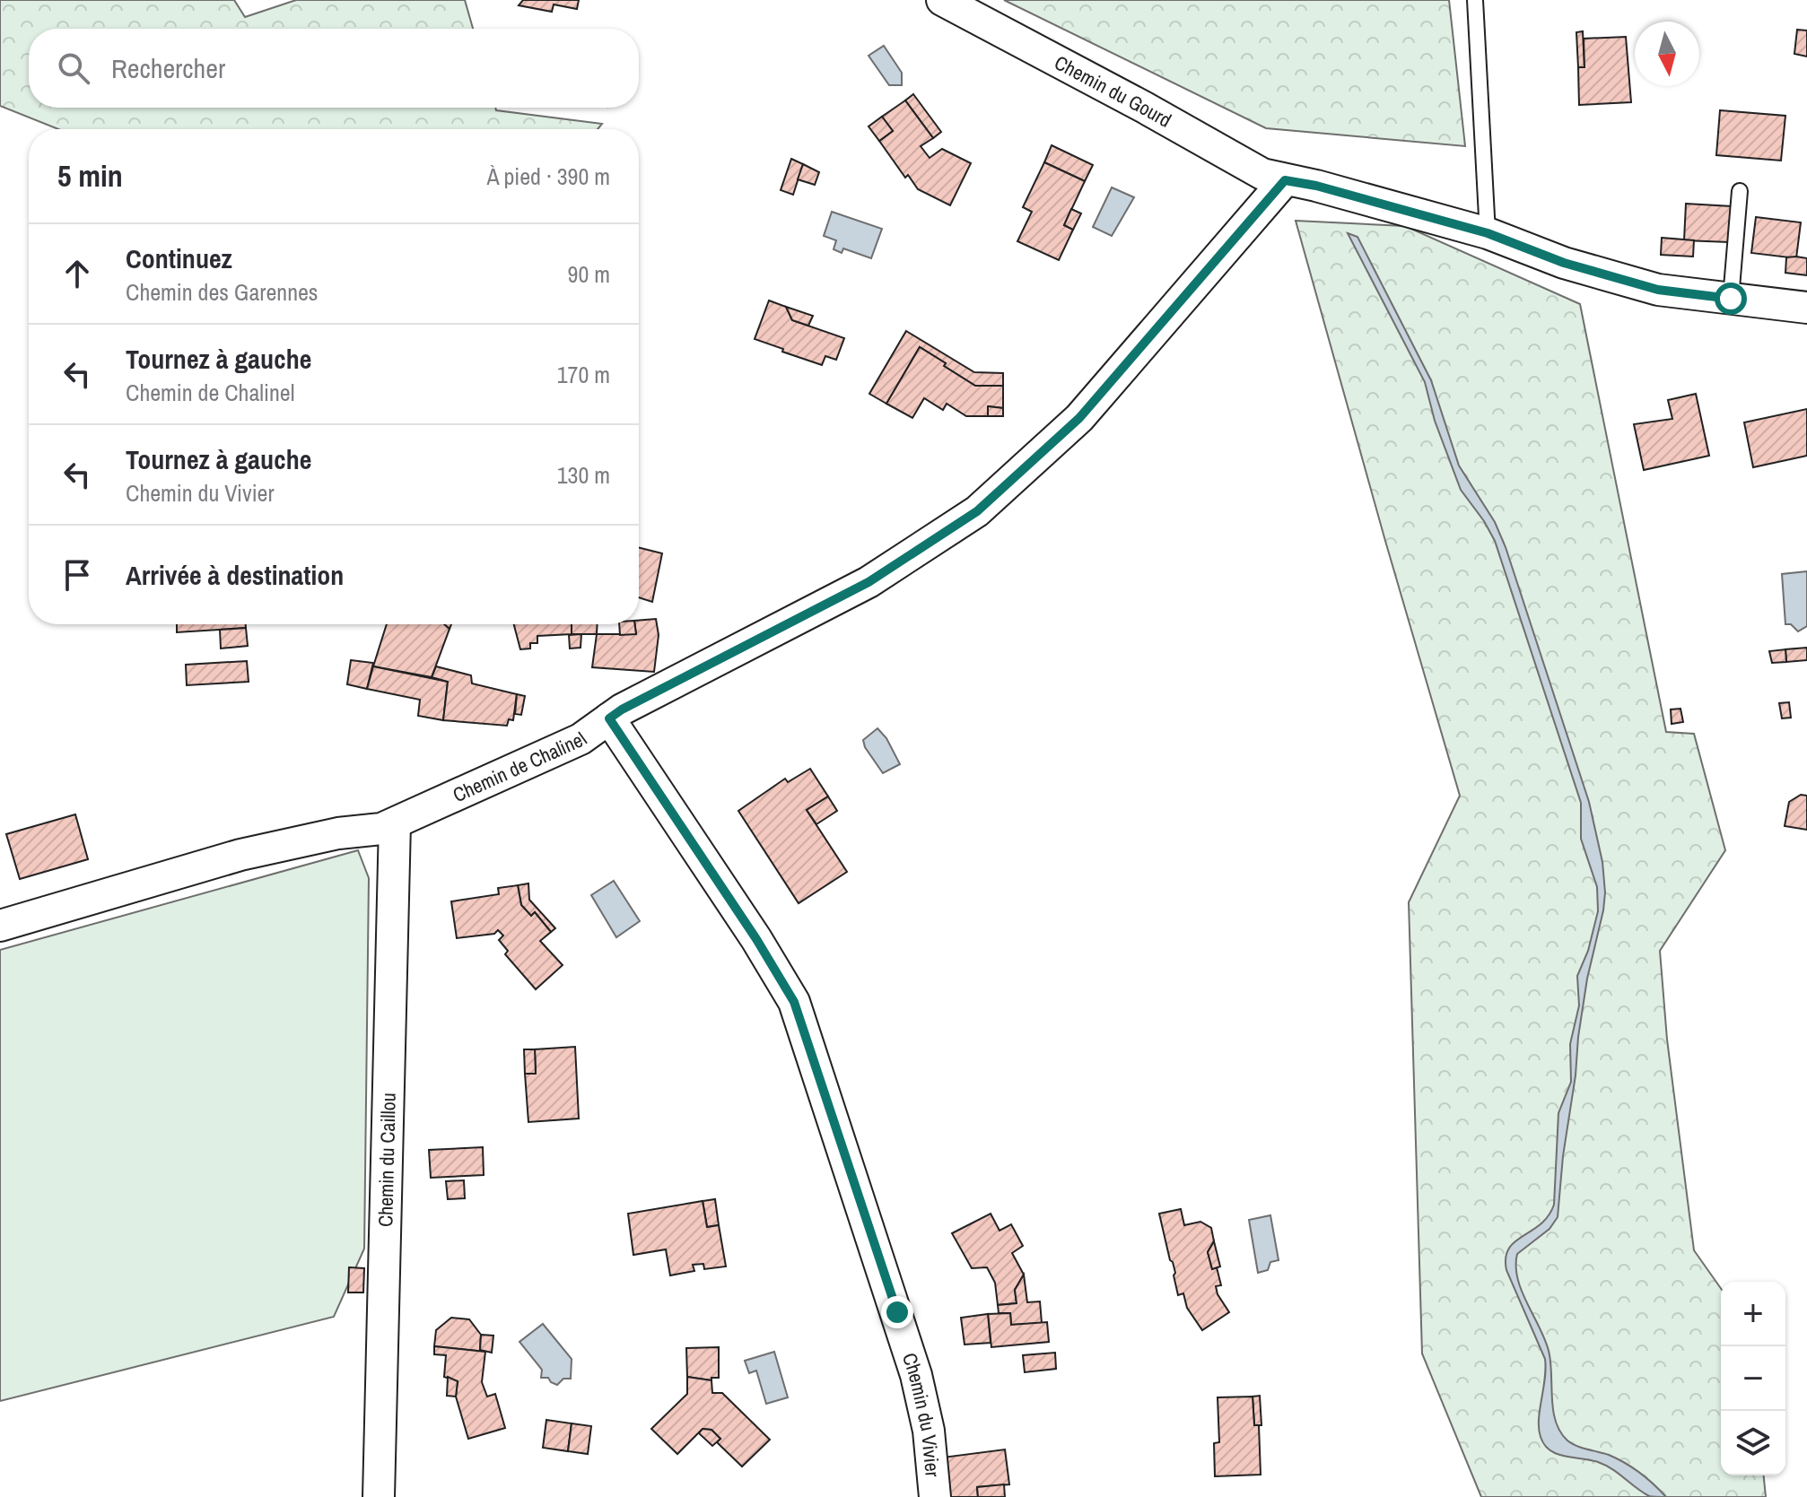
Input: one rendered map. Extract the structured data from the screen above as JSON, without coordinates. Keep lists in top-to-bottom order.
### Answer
{
  "streets": {
    "street": [
      "Chemin du Gourd",
      "Chemin de Chalinel",
      "Chemin du Caillou",
      "Chemin du Vivier"
    ]
  },
  "crossings": [
    ["Chemin du Gourd", "Chemin de Chalinel"],
    ["Chemin de Chalinel", "Chemin du Caillou"],
    ["Chemin de Chalinel", "Chemin du Vivier"]
  ],
  "north": "bottom",
  "page": {
    "search": "Rechercher",
    "heading": ["5 min", "À pied · 390 m"],
    "list": [
      ["Continuez", "Chemin des Garennes", "90 m"],
      ["Tournez à gauche", "Chemin de Chalinel", "170 m"],
      ["Tournez à gauche", "Chemin du Vivier", "130 m"],
      "Arrivée à destination"
    ],
    "map_buttons": ["+", "−"]
  }
}
